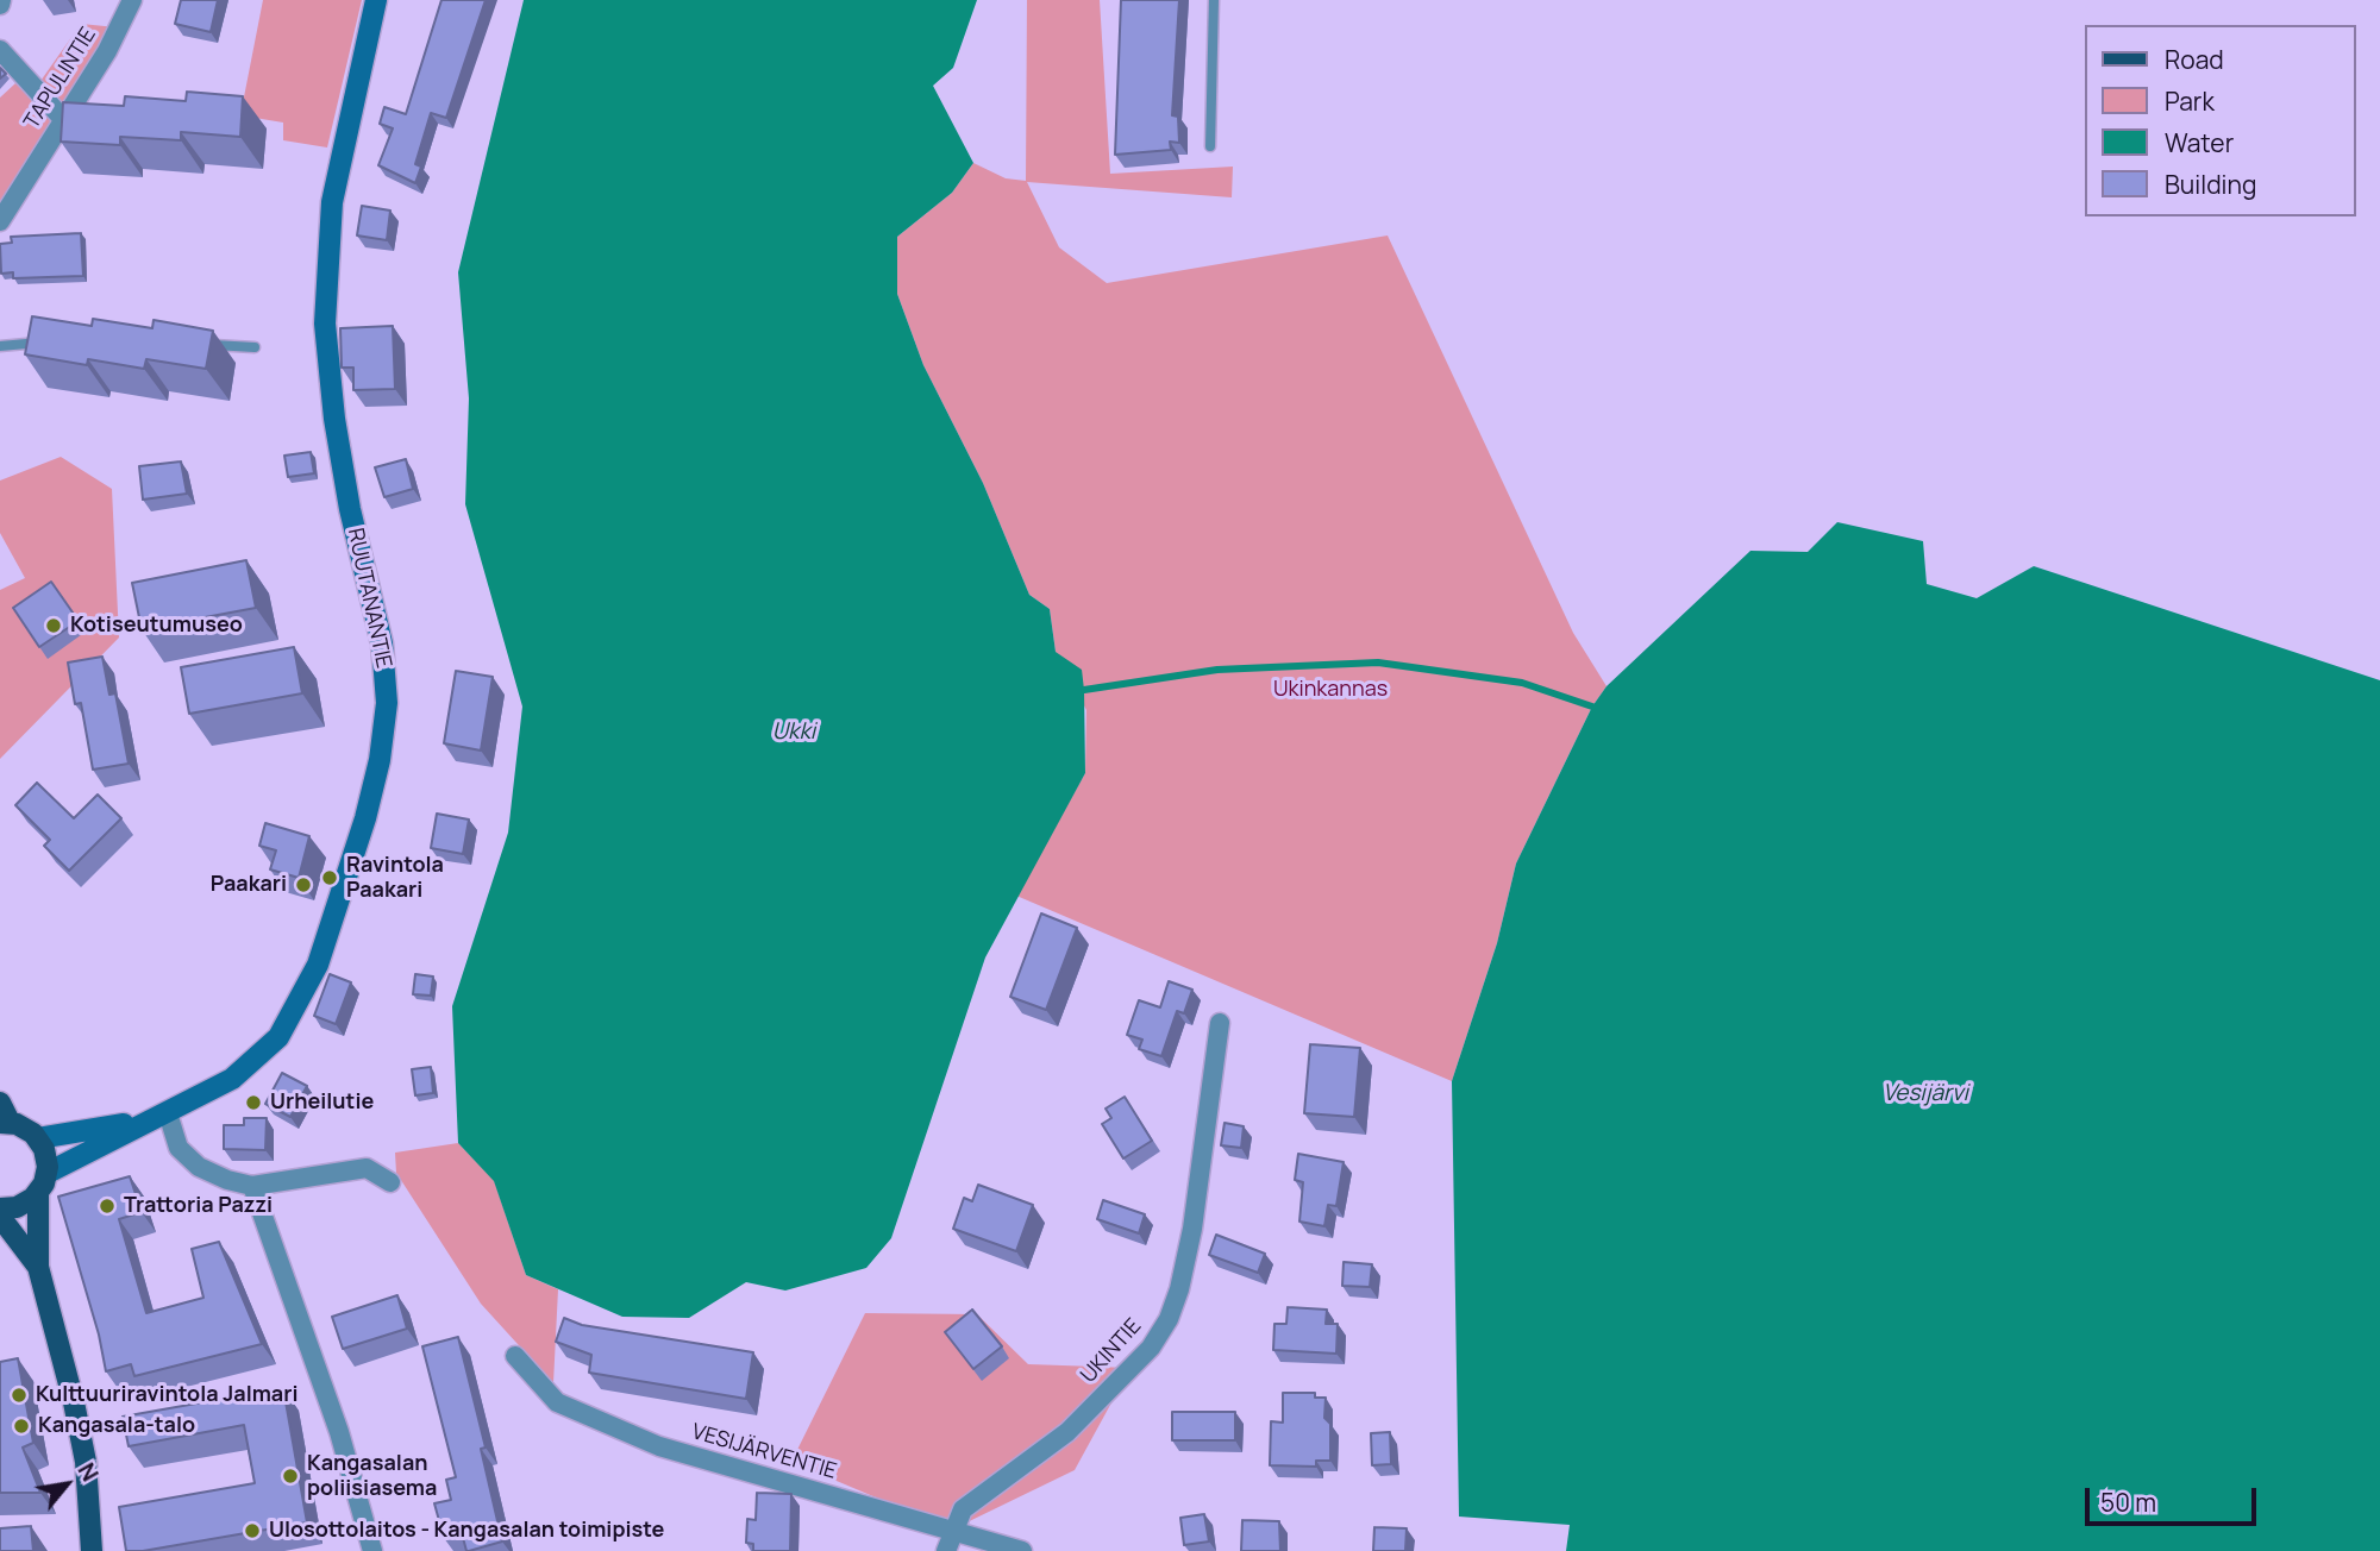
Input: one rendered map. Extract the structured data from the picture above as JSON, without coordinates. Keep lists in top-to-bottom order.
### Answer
{
  "streets": {
    "main road": ["RUUTANANTIE"],
    "street": ["TAPULINTIE", "UKINTIE", "VESIJÄRVENTIE"]
  },
  "crossings": [
    ["UKINTIE", "VESIJÄRVENTIE"]
  ],
  "water": ["Ukki", "Vesijärvi"],
  "parks": ["Ukinkannas"],
  "places": [
    "Kotiseutumuseo",
    "Ravintola Paakari",
    "Paakari",
    "Urheilutie",
    "Trattoria Pazzi",
    "Kulttuuriravintola Jalmari",
    "Kangasala-talo",
    "Kangasalan poliisiasema",
    "Ulosottolaitos - Kangasalan toimipiste"
  ],
  "legend": [
    "Road",
    "Park",
    "Water",
    "Building"
  ],
  "scale_bar": "50 m",
  "north": "top right"
}
